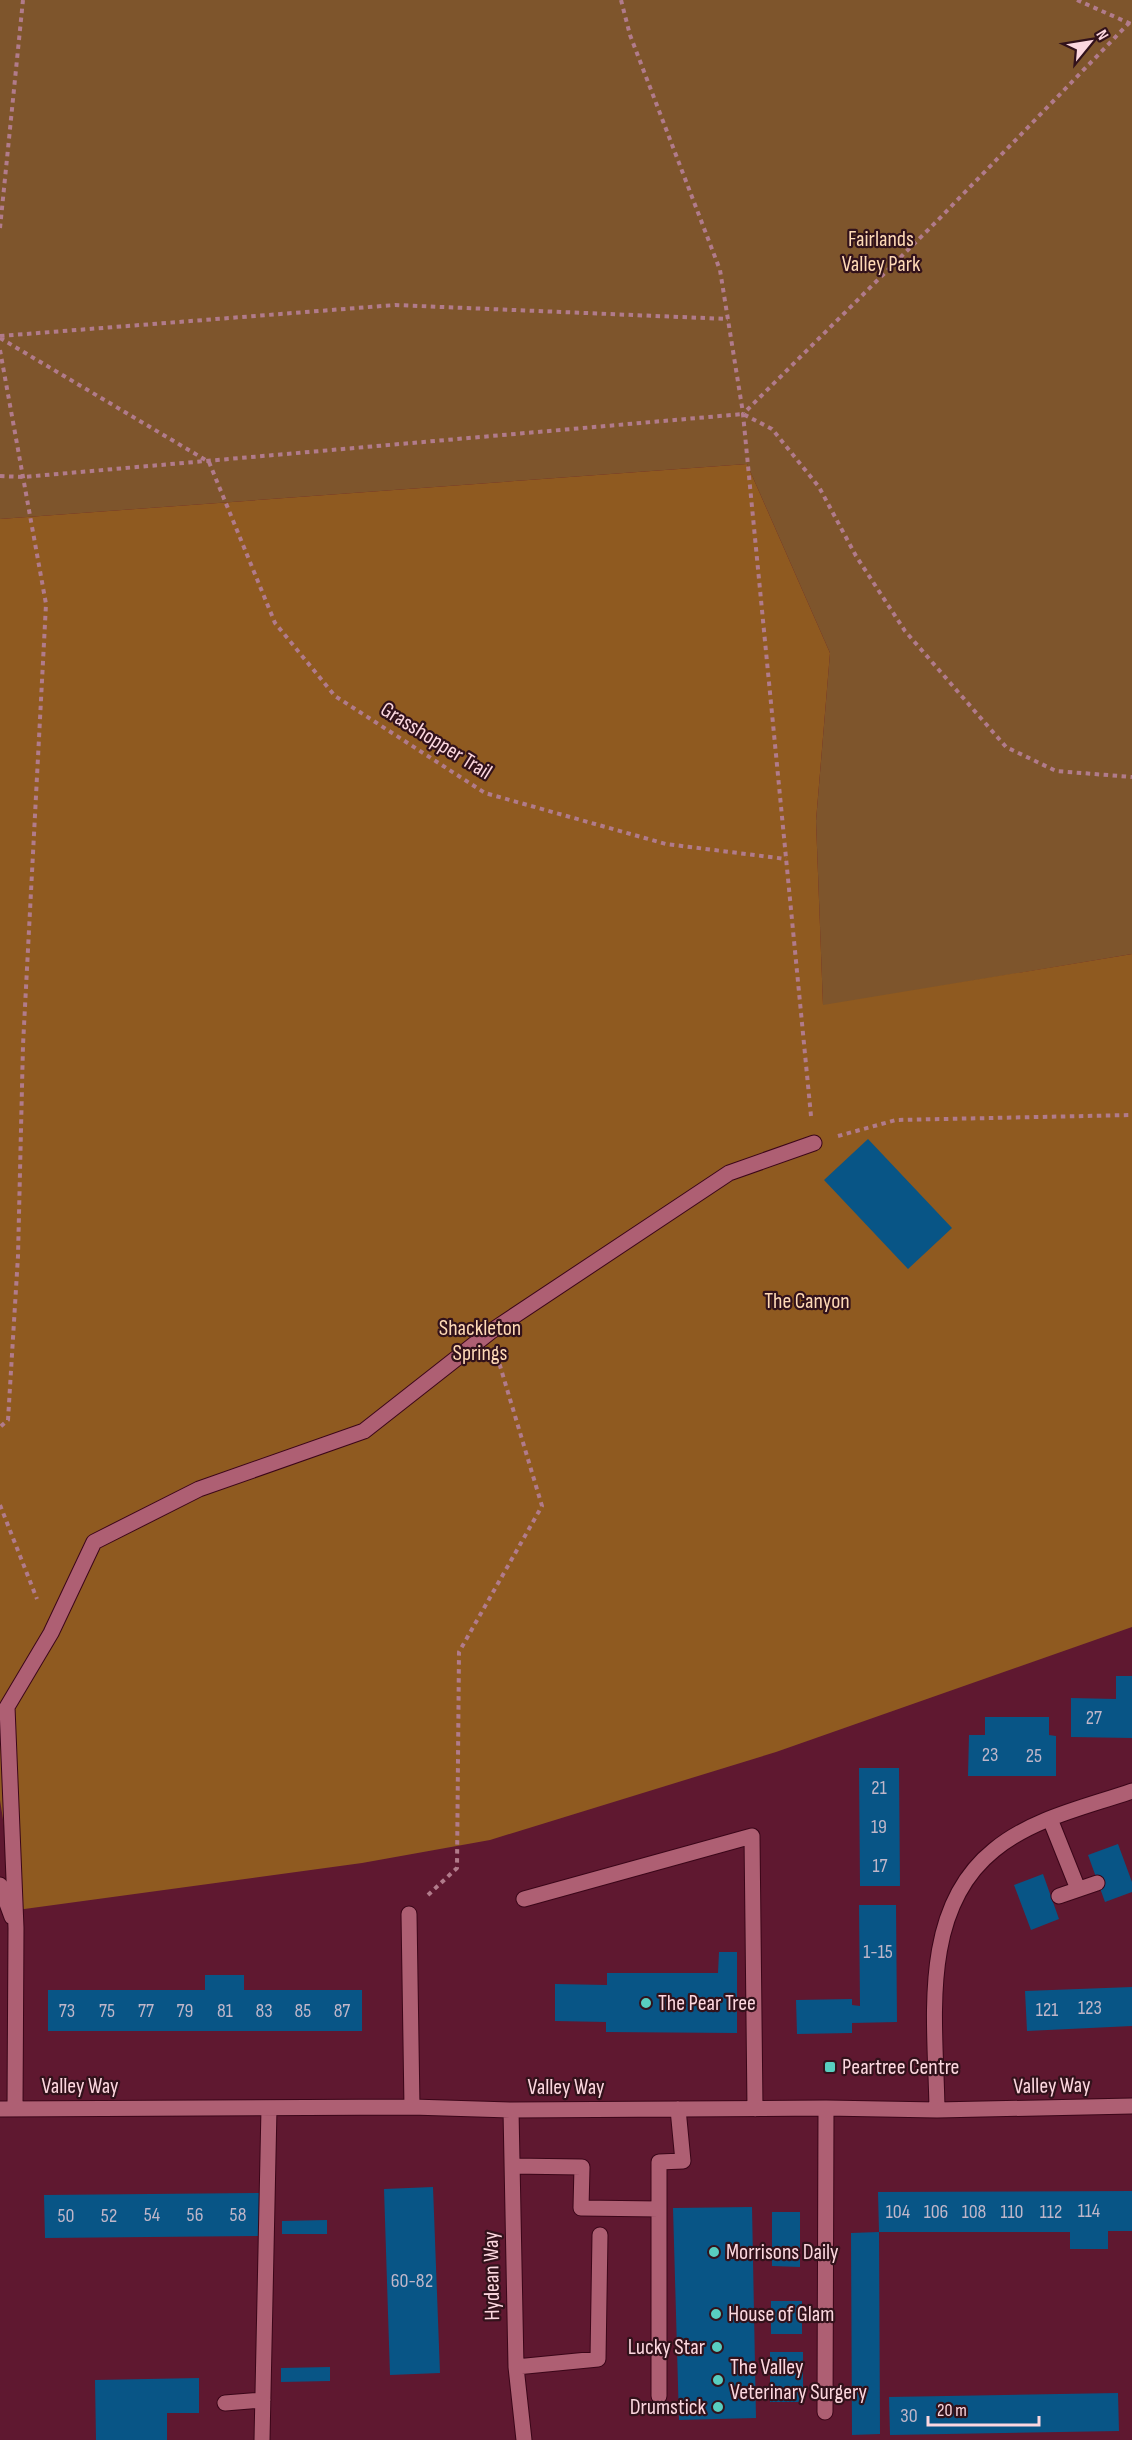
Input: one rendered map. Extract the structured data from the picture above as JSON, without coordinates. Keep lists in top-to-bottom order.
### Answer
{
  "streets": {
    "street": ["Valley Way", "Hydean Way"],
    "path": ["Grasshopper Trail"]
  },
  "crossings": [
    ["Valley Way", "Hydean Way"]
  ],
  "parks": ["Fairlands Valley Park", "The Canyon", "Shackleton Springs"],
  "places": {
    "other": [
      "The Pear Tree",
      "Morrisons Daily",
      "House of Glam",
      "Lucky Star",
      "The Valley Veterinary Surgery",
      "Drumstick"
    ],
    "transit": ["Peartree Centre"]
  },
  "house_numbers": [
    "27",
    "23",
    "25",
    "21",
    "19",
    "17",
    "1-15",
    "123",
    "121",
    "73",
    "75",
    "77",
    "79",
    "81",
    "83",
    "85",
    "87",
    "114",
    "104",
    "106",
    "108",
    "110",
    "112",
    "54",
    "56",
    "58",
    "50",
    "52",
    "60-82",
    "30"
  ],
  "scale_bar": "20 m",
  "north": "top right"
}
